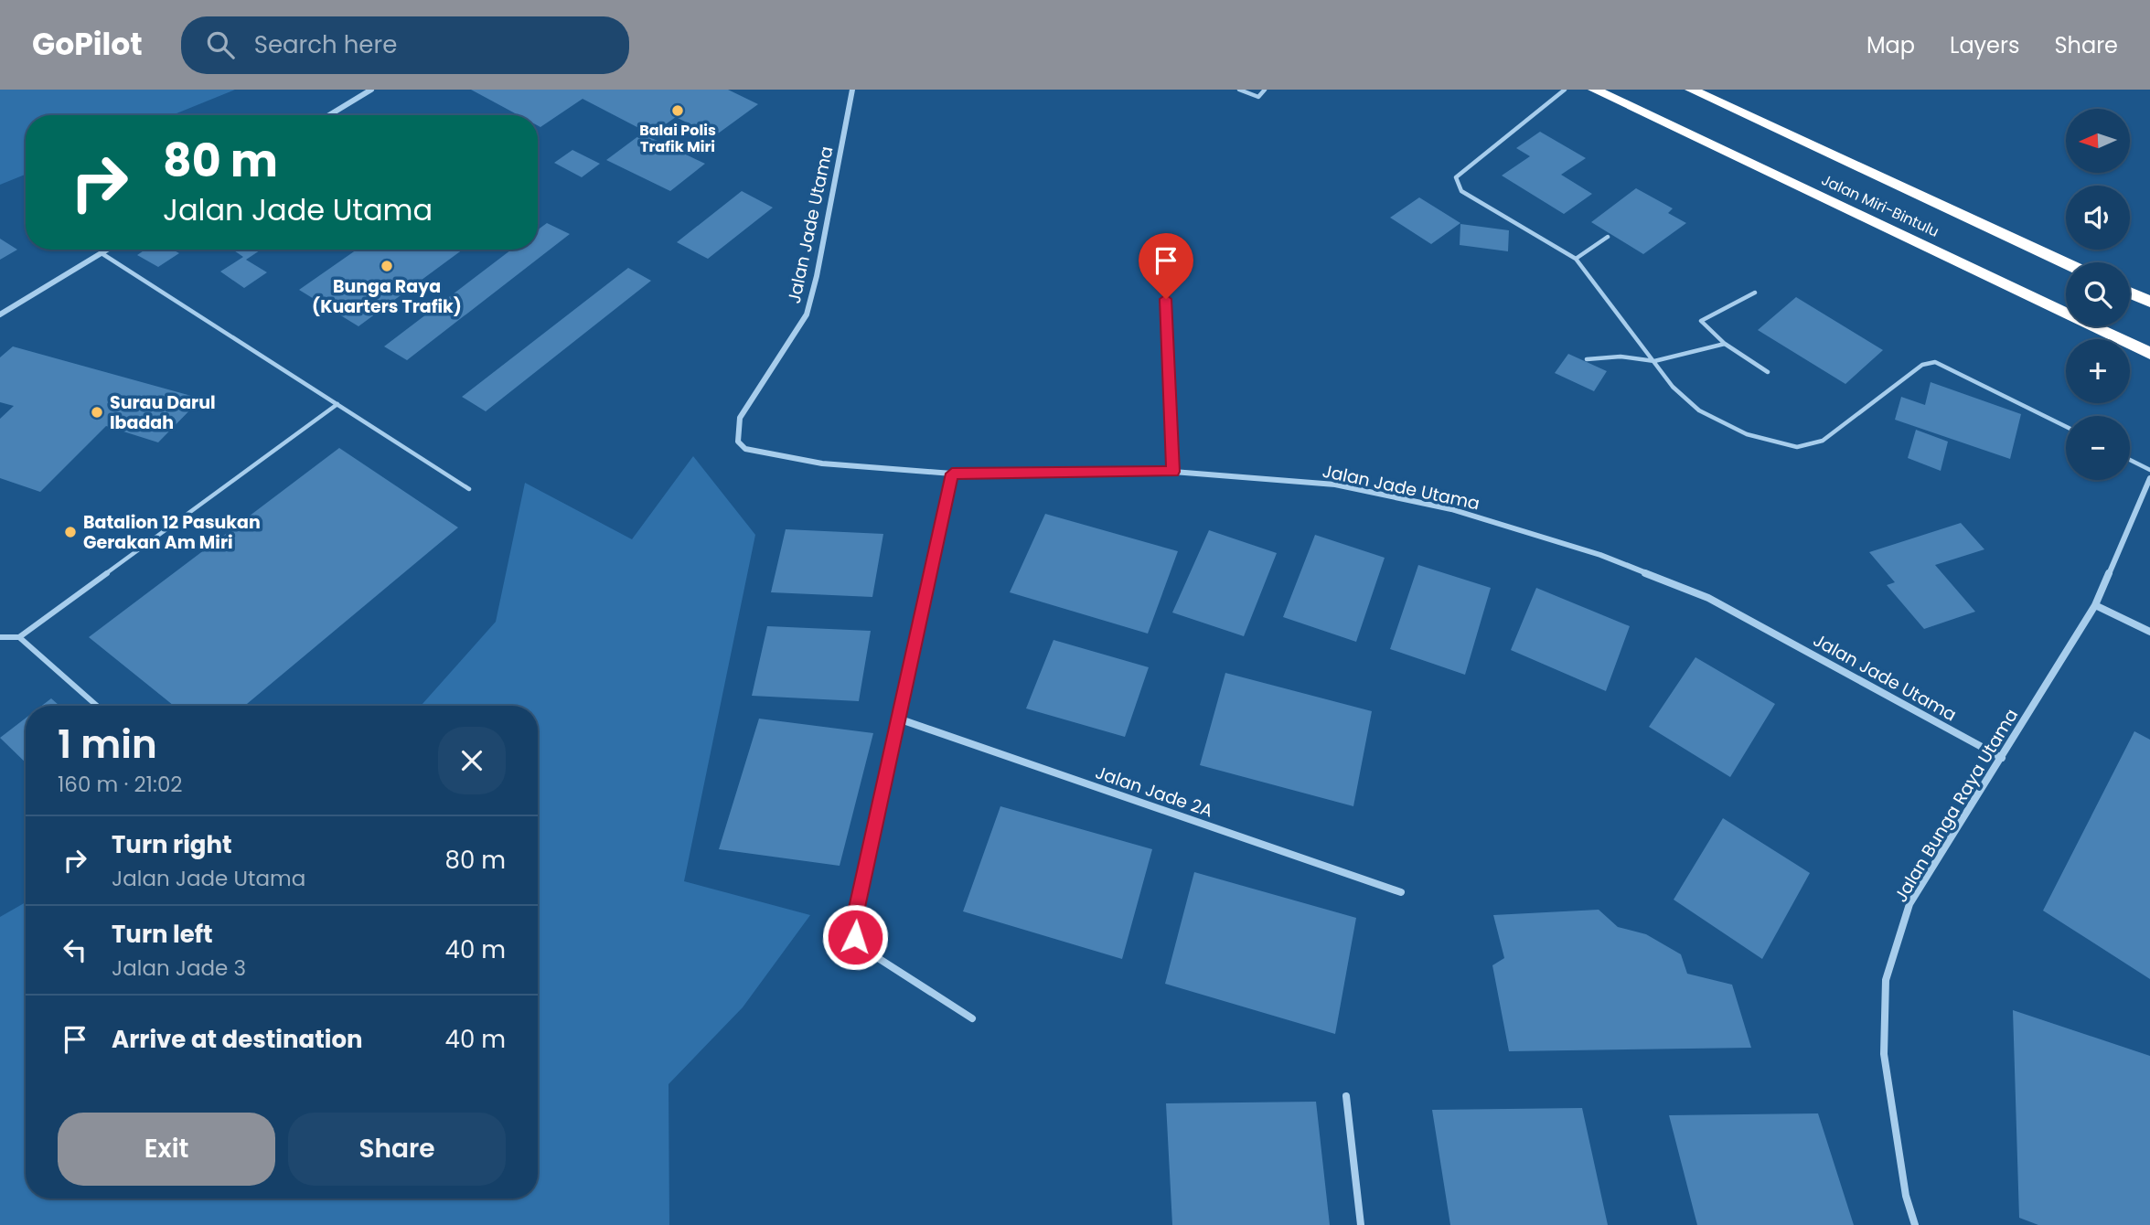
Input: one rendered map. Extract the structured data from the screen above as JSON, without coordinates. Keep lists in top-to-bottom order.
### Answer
{
  "streets": {
    "highway": ["Jalan Miri-Bintulu"],
    "street": ["Jalan Jade Utama", "Jalan Jade 2A", "Jalan Bunga Raya Utama"]
  },
  "crossings": [
    ["Jalan Jade Utama", "Jalan Bunga Raya Utama"]
  ],
  "places": [
    "Balai Polis Trafik Miri",
    "Bunga Raya (Kuarters Trafik)",
    "Surau Darul Ibadah",
    "Batalion 12 Pasukan Gerakan Am Miri"
  ],
  "north": "left",
  "page": {
    "header": "GoPilot",
    "search": "Search here",
    "nav": ["Map", "Layers", "Share"],
    "map_buttons": ["+", "−"],
    "turn": ["80 m", "Jalan Jade Utama"],
    "heading": ["1 min", "160 m · 21:02"],
    "list": [
      {
        "name": "Turn right",
        "note": "Jalan Jade Utama",
        "value": "80 m"
      },
      {
        "name": "Turn left",
        "note": "Jalan Jade 3",
        "value": "40 m"
      },
      {
        "name": "Arrive at destination",
        "value": "40 m"
      }
    ],
    "buttons": ["Exit", "Share"]
  }
}
